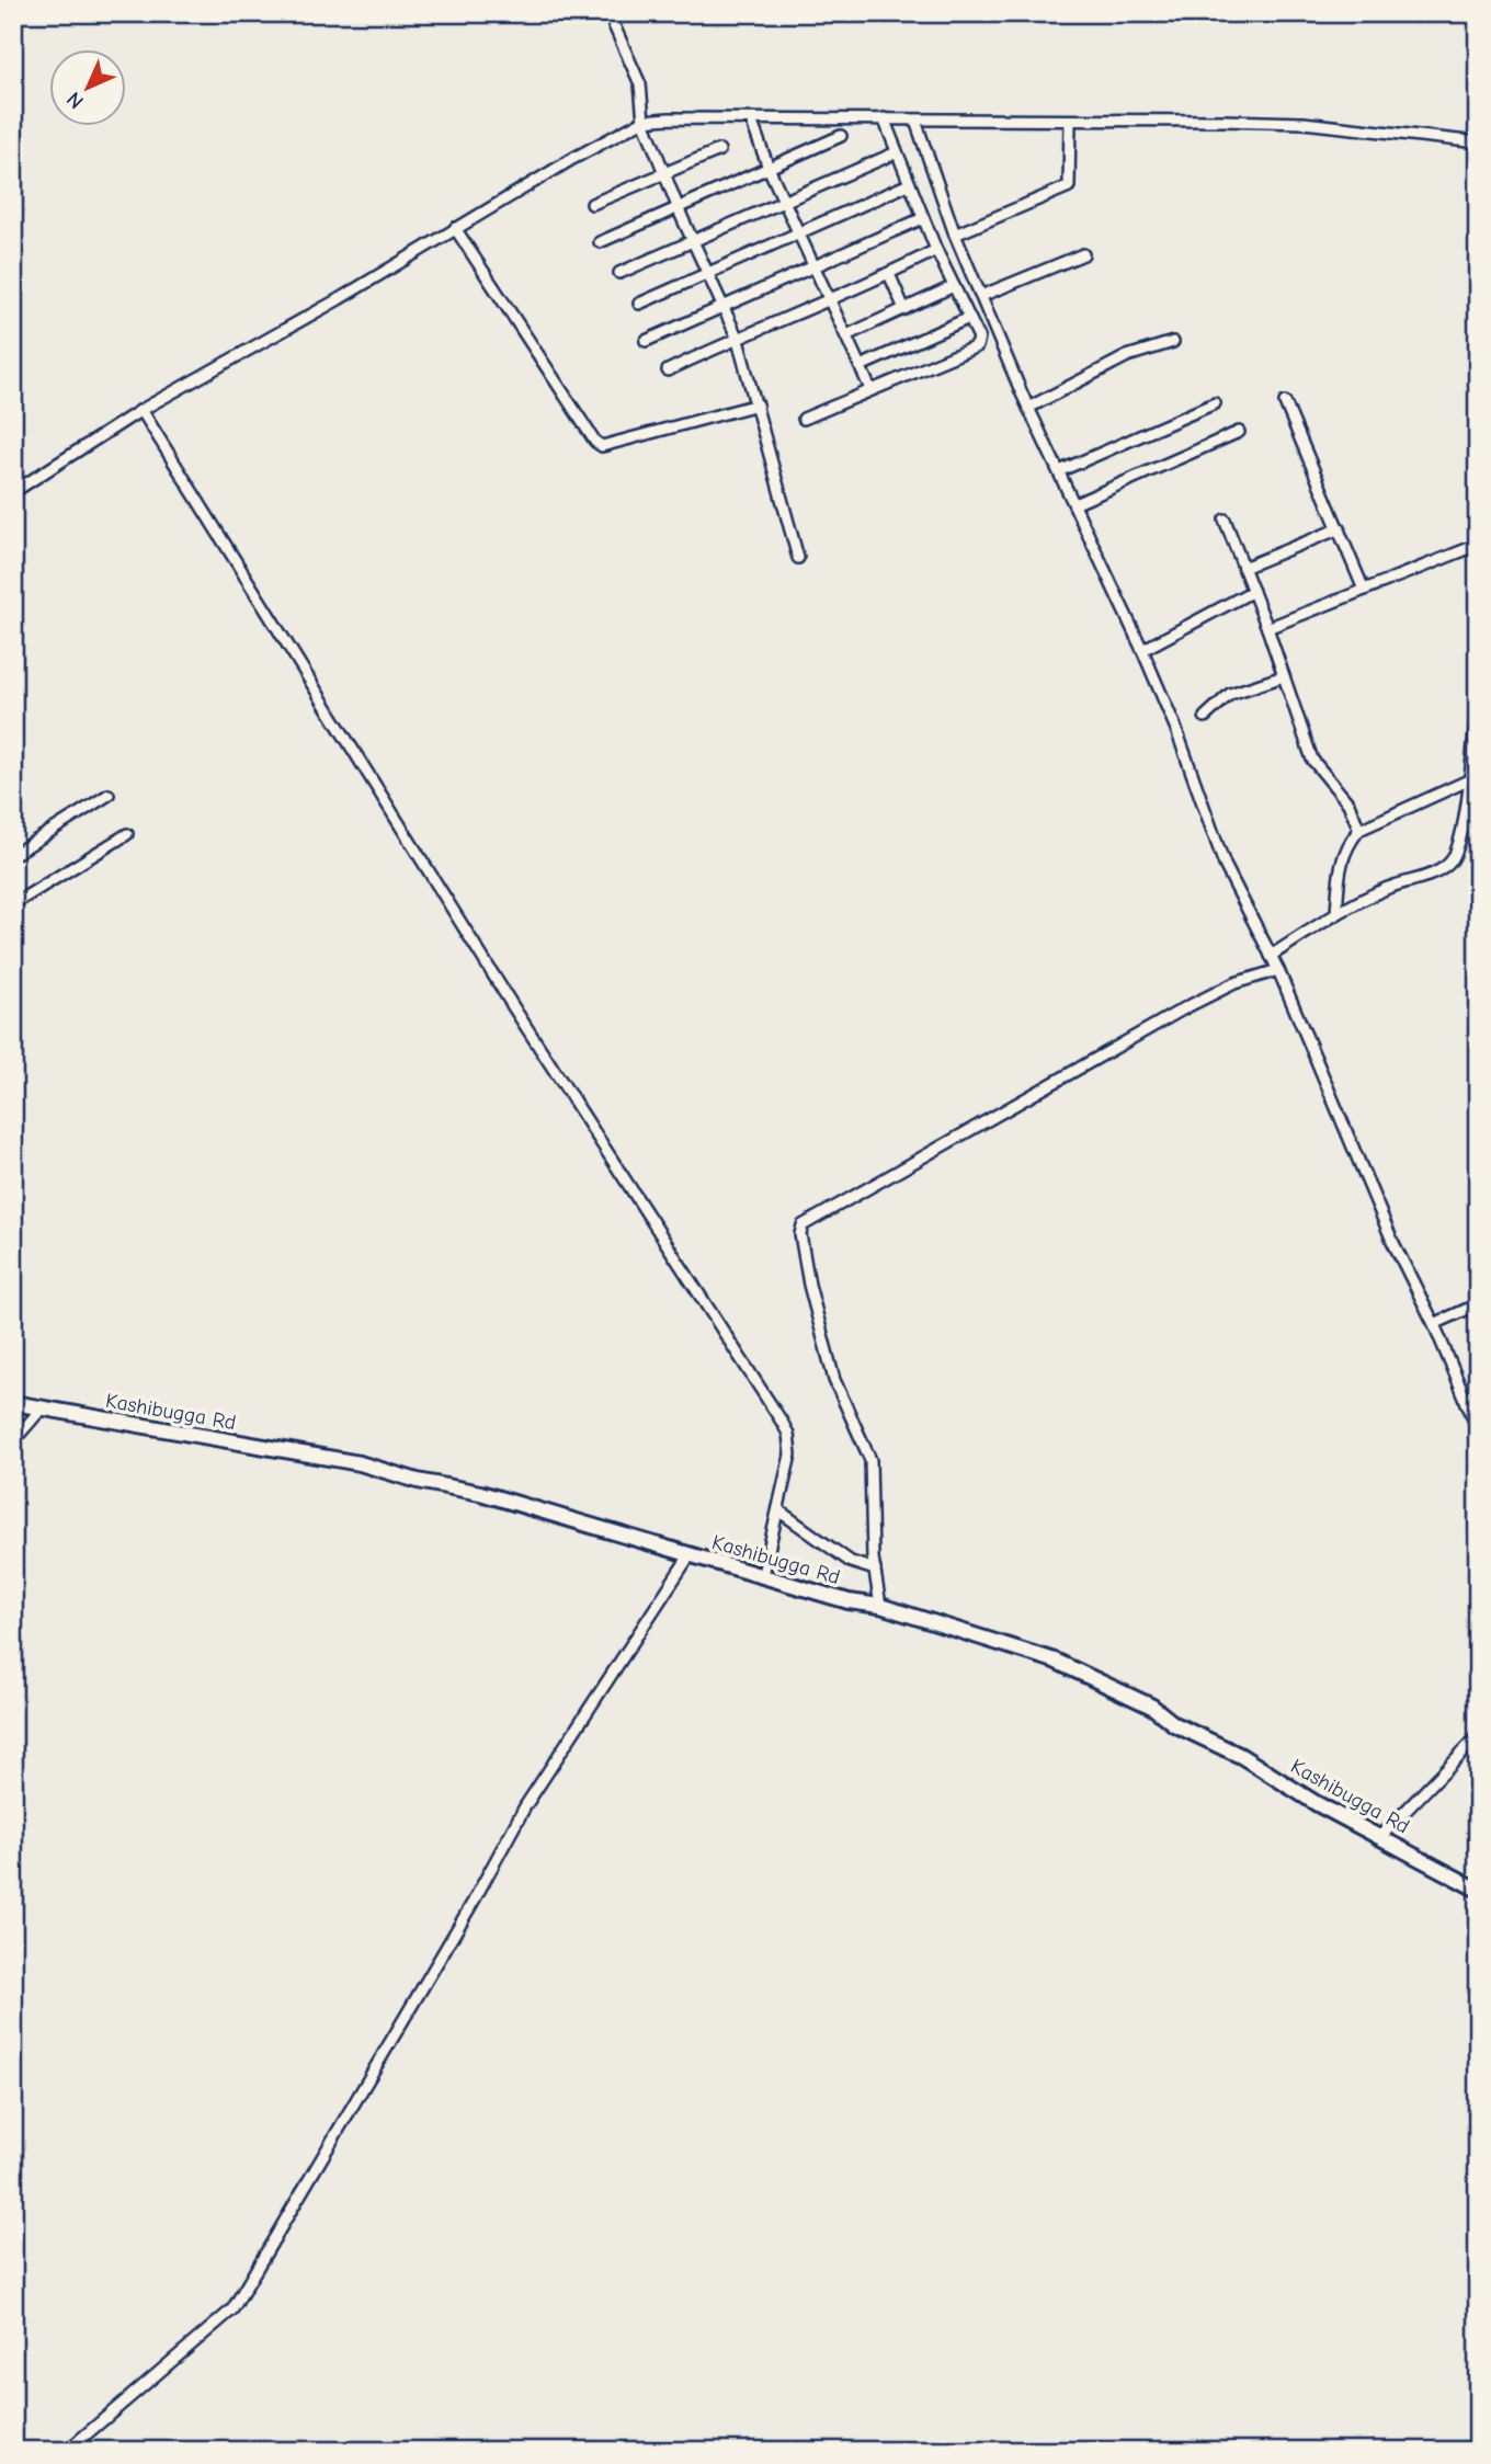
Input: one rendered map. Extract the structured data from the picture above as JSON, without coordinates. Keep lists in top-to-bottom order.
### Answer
{
  "streets": {
    "main road": ["Kashibugga Rd"]
  },
  "north": "bottom left"
}
